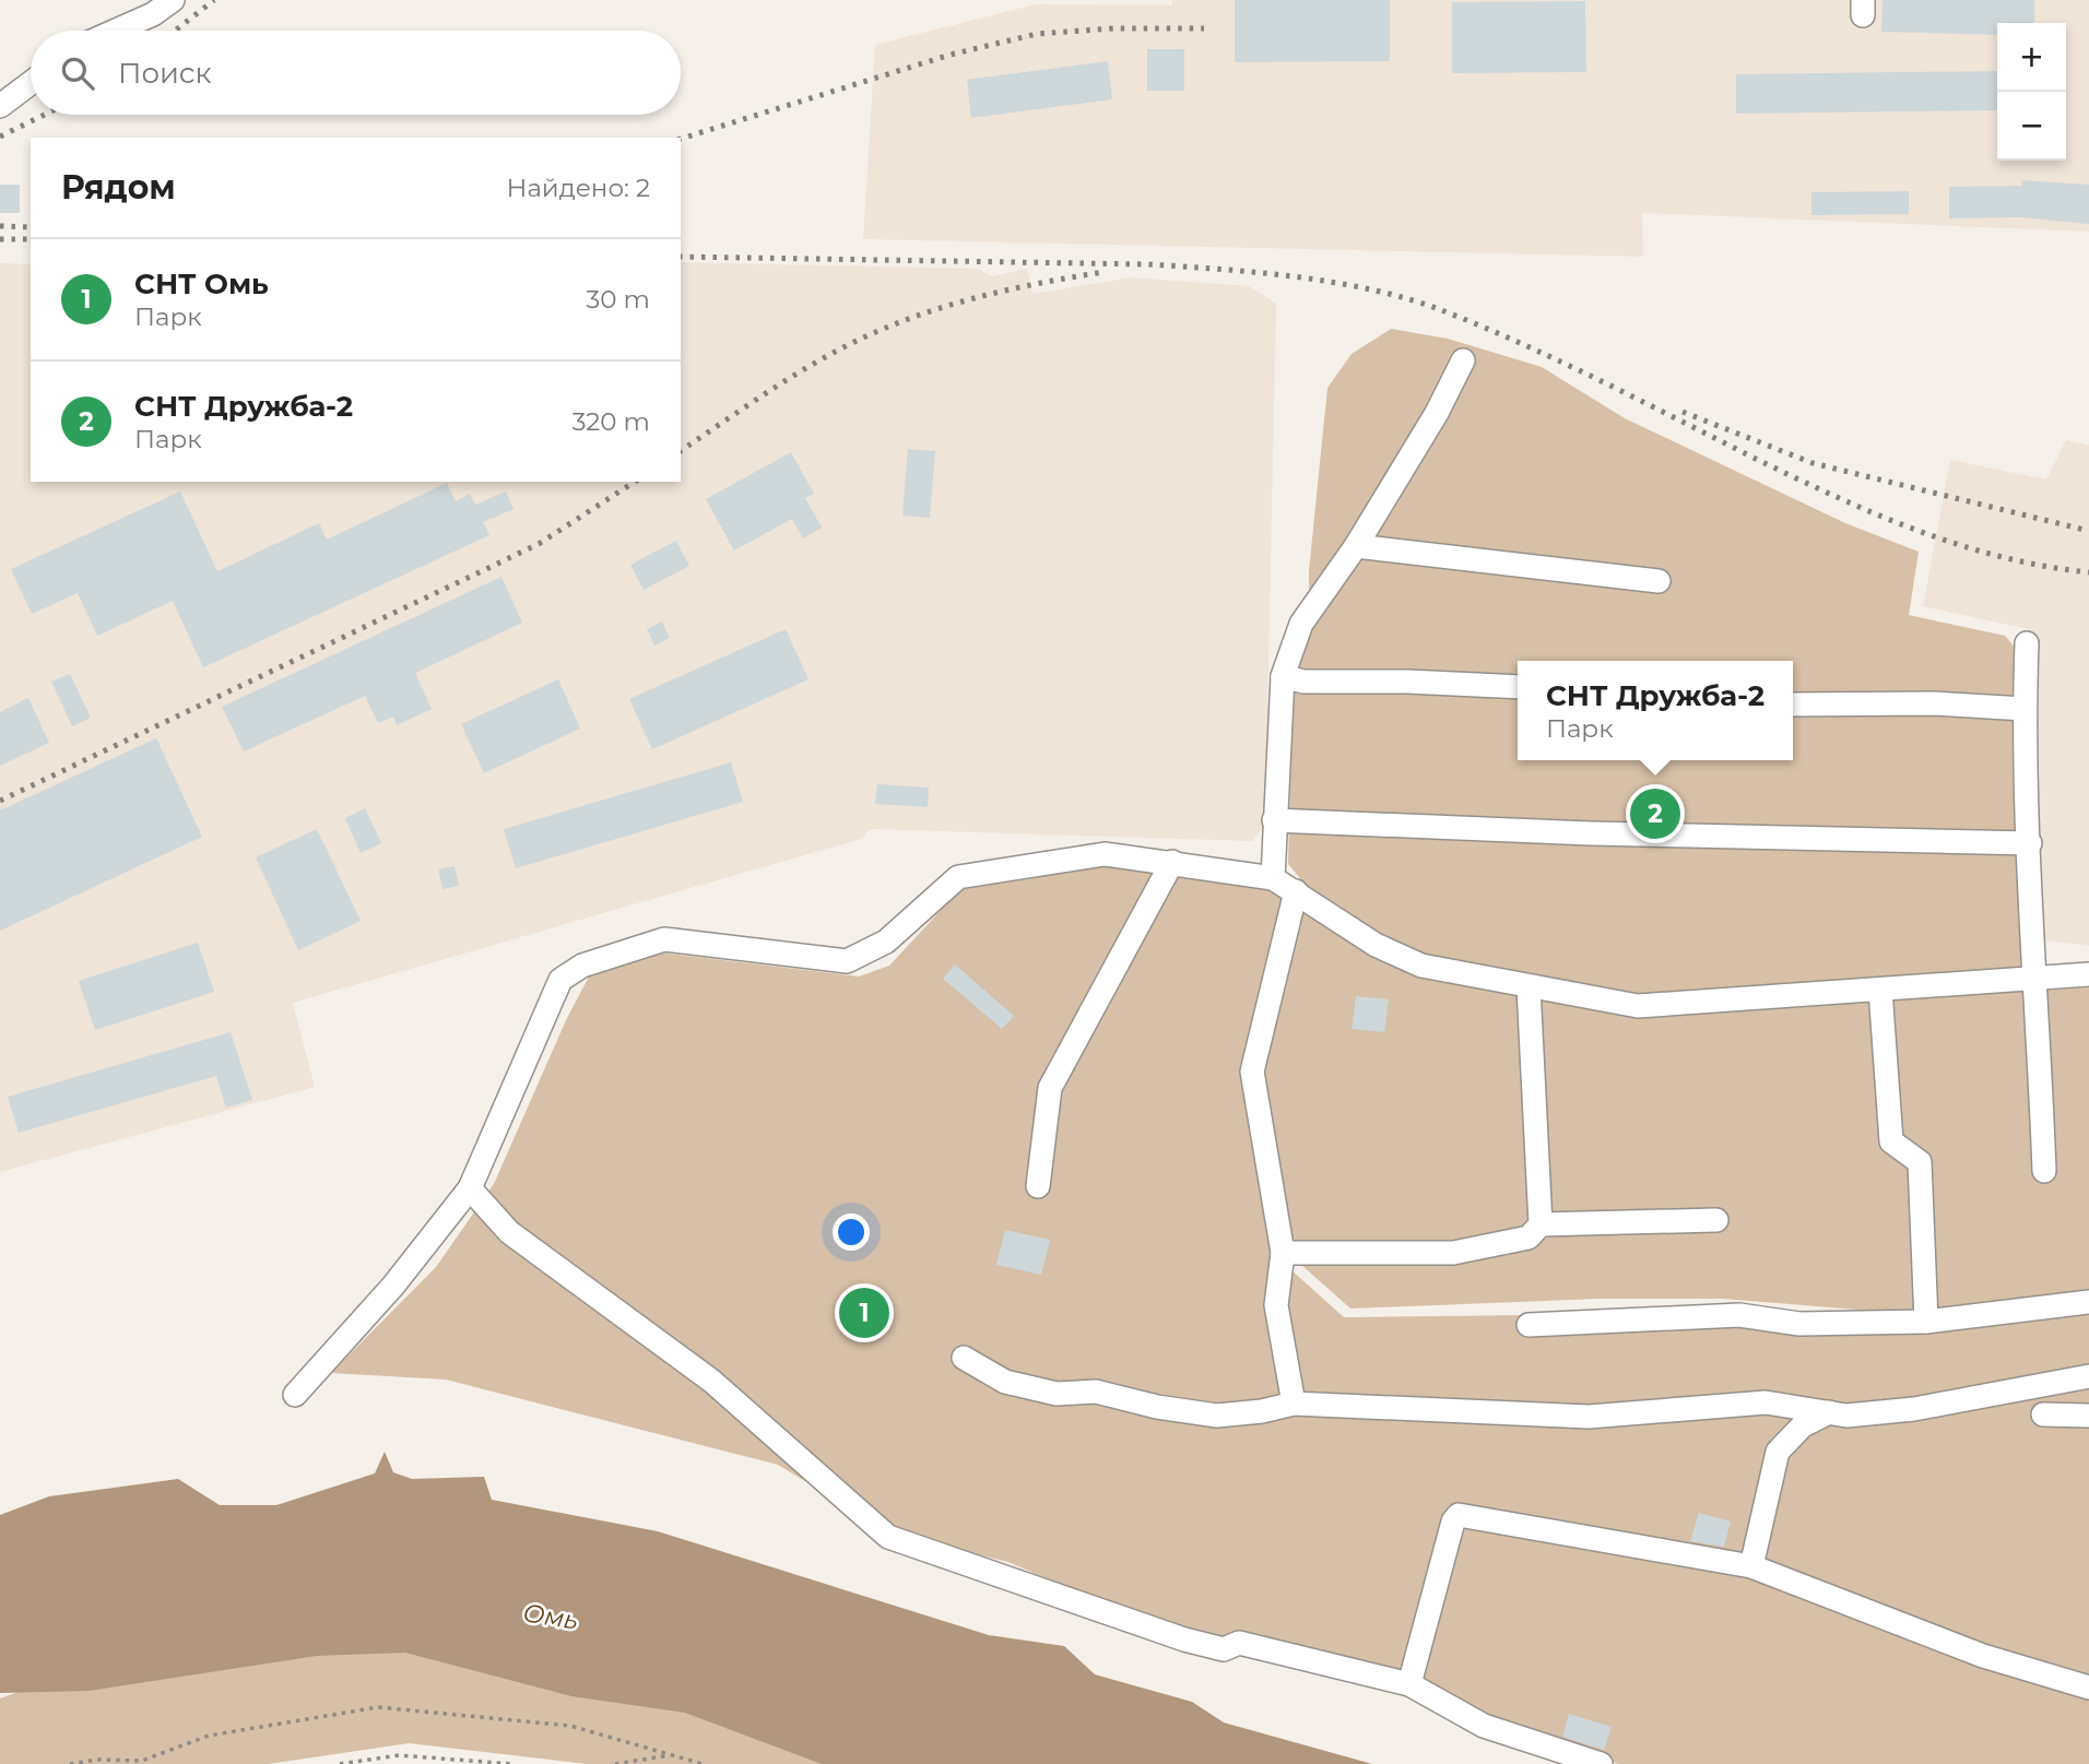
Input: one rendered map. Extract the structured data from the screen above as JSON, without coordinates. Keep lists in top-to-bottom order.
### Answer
{
  "water": ["Омь"],
  "page": {
    "map_buttons": ["+", "−"],
    "search": "Поиск",
    "heading": ["Рядом", "Найдено: 2"],
    "list": [
      {
        "mark": "1",
        "name": "СНТ Омь",
        "note": "Парк",
        "value": "30 m"
      },
      {
        "mark": "2",
        "name": "СНТ Дружба-2",
        "note": "Парк",
        "value": "320 m"
      }
    ],
    "popup": ["СНТ Дружба-2", "Парк"],
    "pins": ["2", "1"]
  }
}
